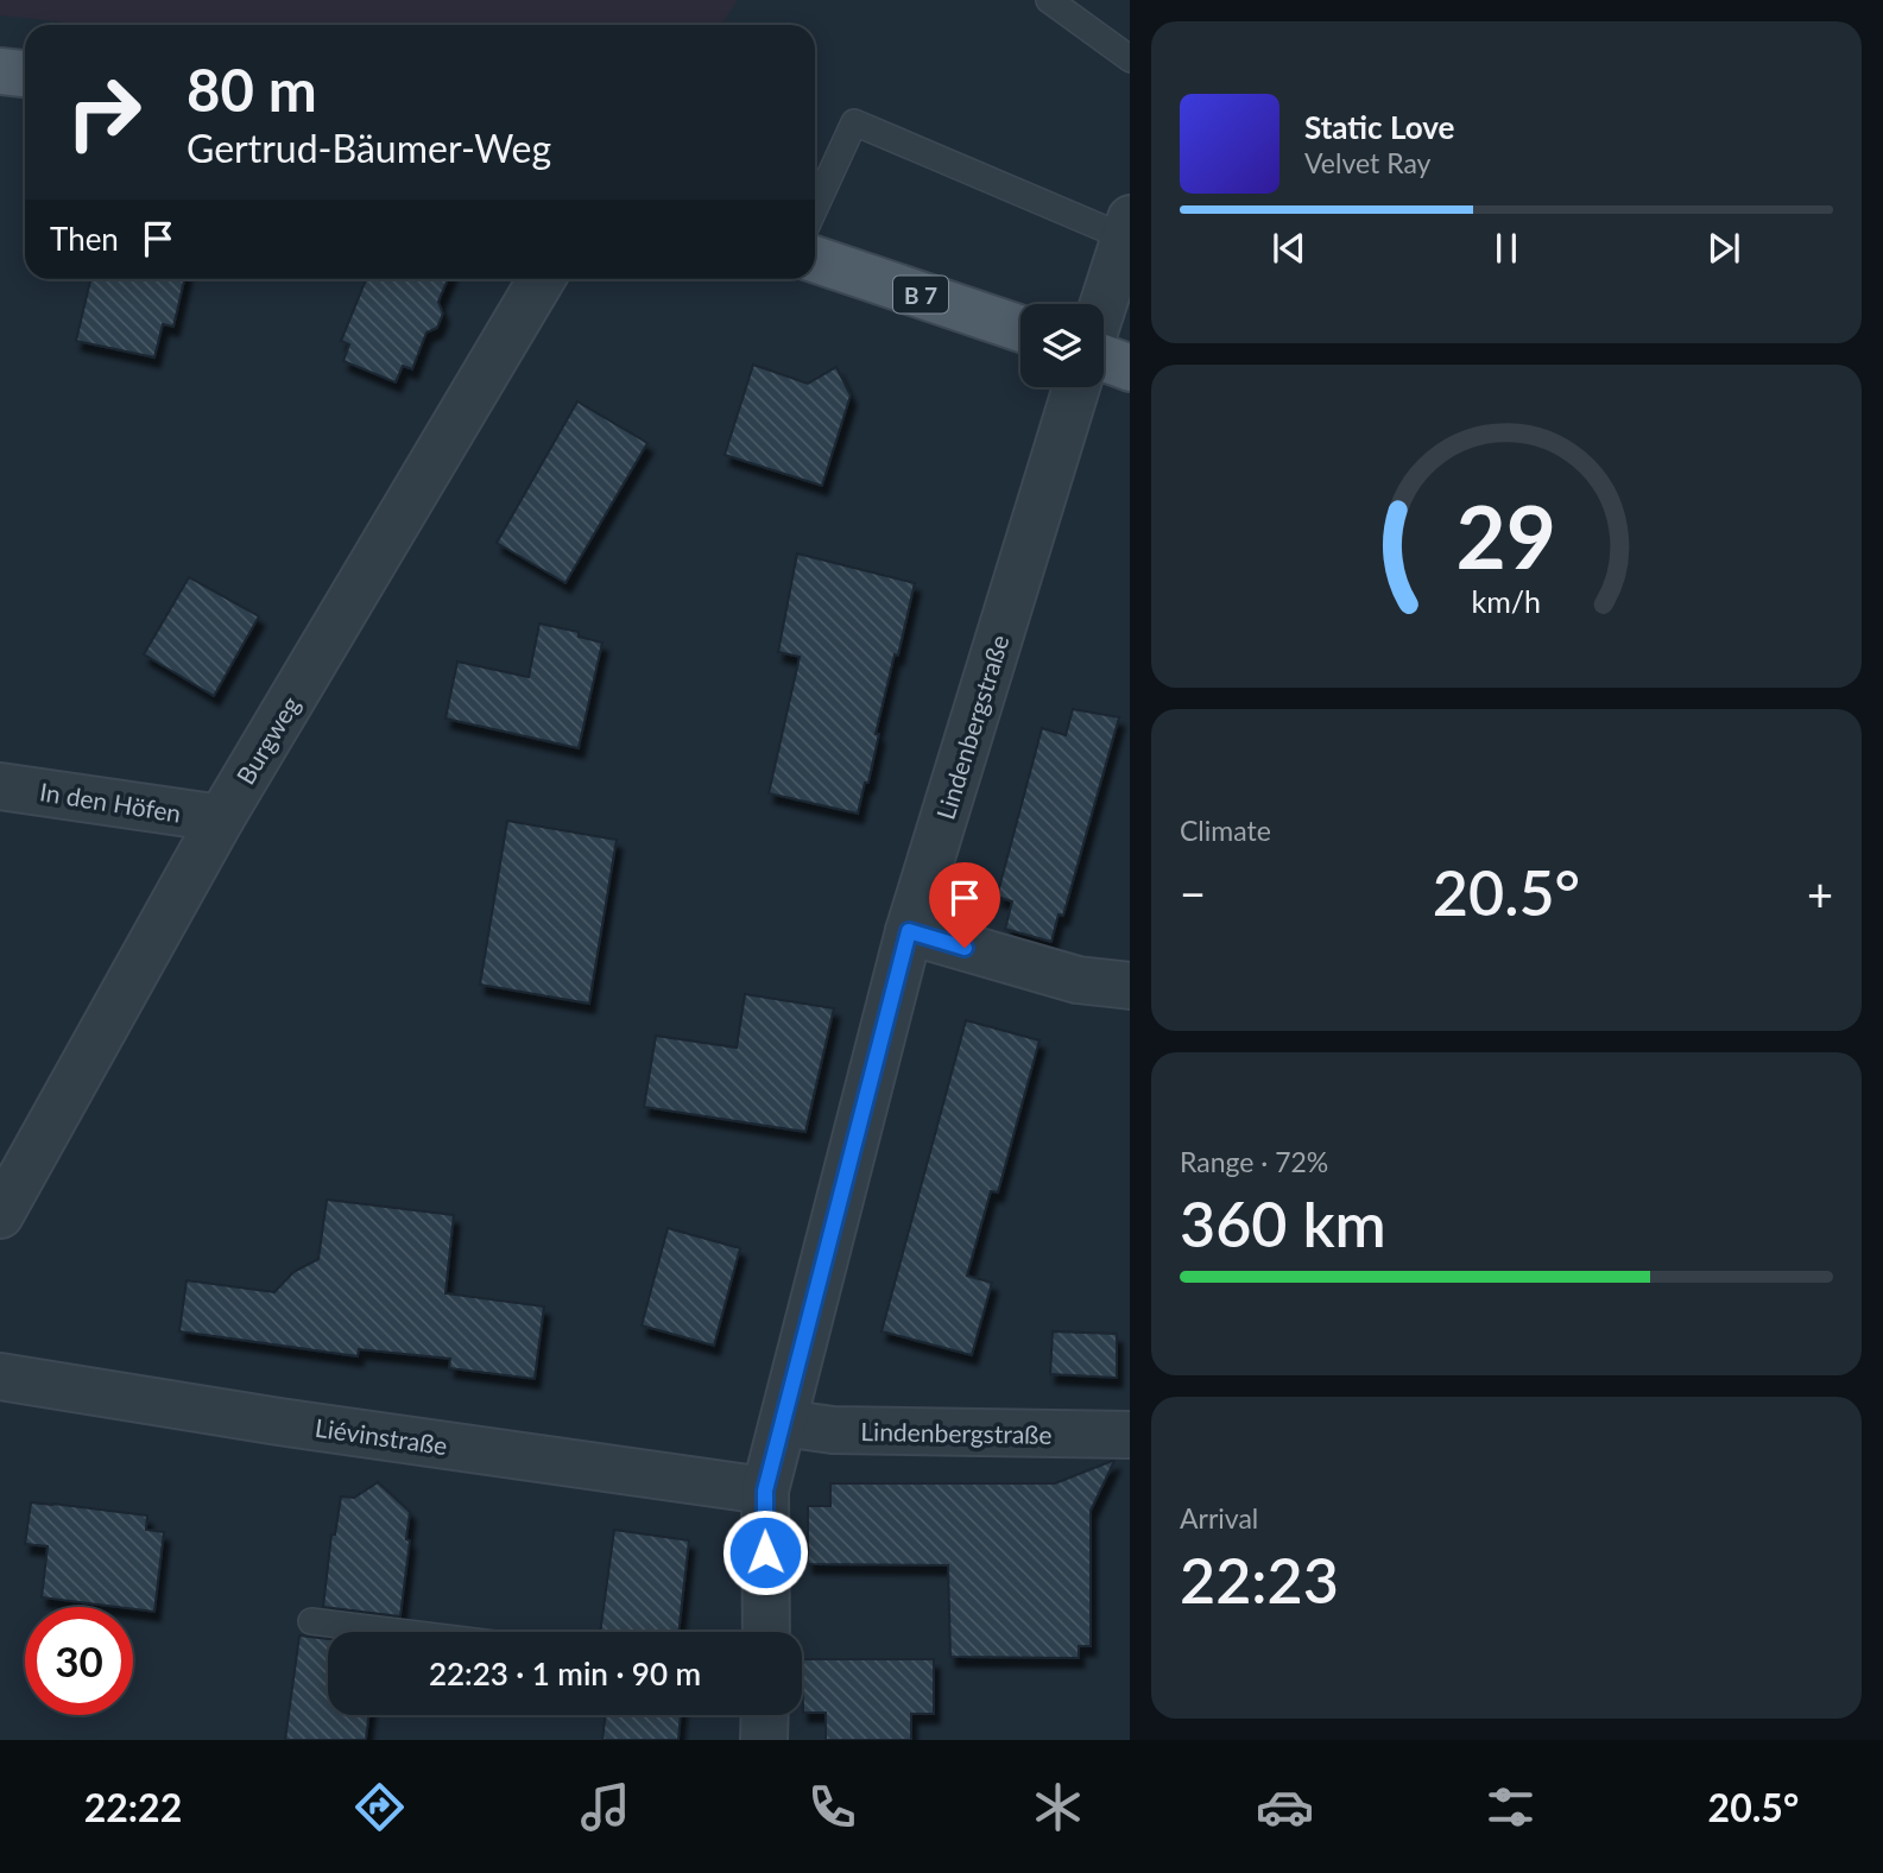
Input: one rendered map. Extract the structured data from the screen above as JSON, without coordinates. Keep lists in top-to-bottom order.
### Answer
{
  "streets": {
    "main road": ["B 7"],
    "street": [
      "Lindenbergstraße",
      "Burgweg",
      "In den Höfen",
      "Liévinstraße"
    ]
  },
  "crossings": [
    ["Lindenbergstraße", "Liévinstraße"],
    ["Burgweg", "In den Höfen"]
  ],
  "page": {
    "turn": ["80 m", "Gertrud-Bäumer-Weg"],
    "song": ["Static Love", "Velvet Ray"],
    "then": "Then",
    "tile": [
      "Climate",
      ["Range · 72%", "360 km"],
      ["Arrival", "22:23"]
    ],
    "heat": ["−", "20.5°", "+"],
    "limit": "30",
    "trip": "22:23 · 1 min · 90 m",
    "tabs": ["22:22", "20.5°"],
    "gauge": ["29", "km/h"]
  }
}
